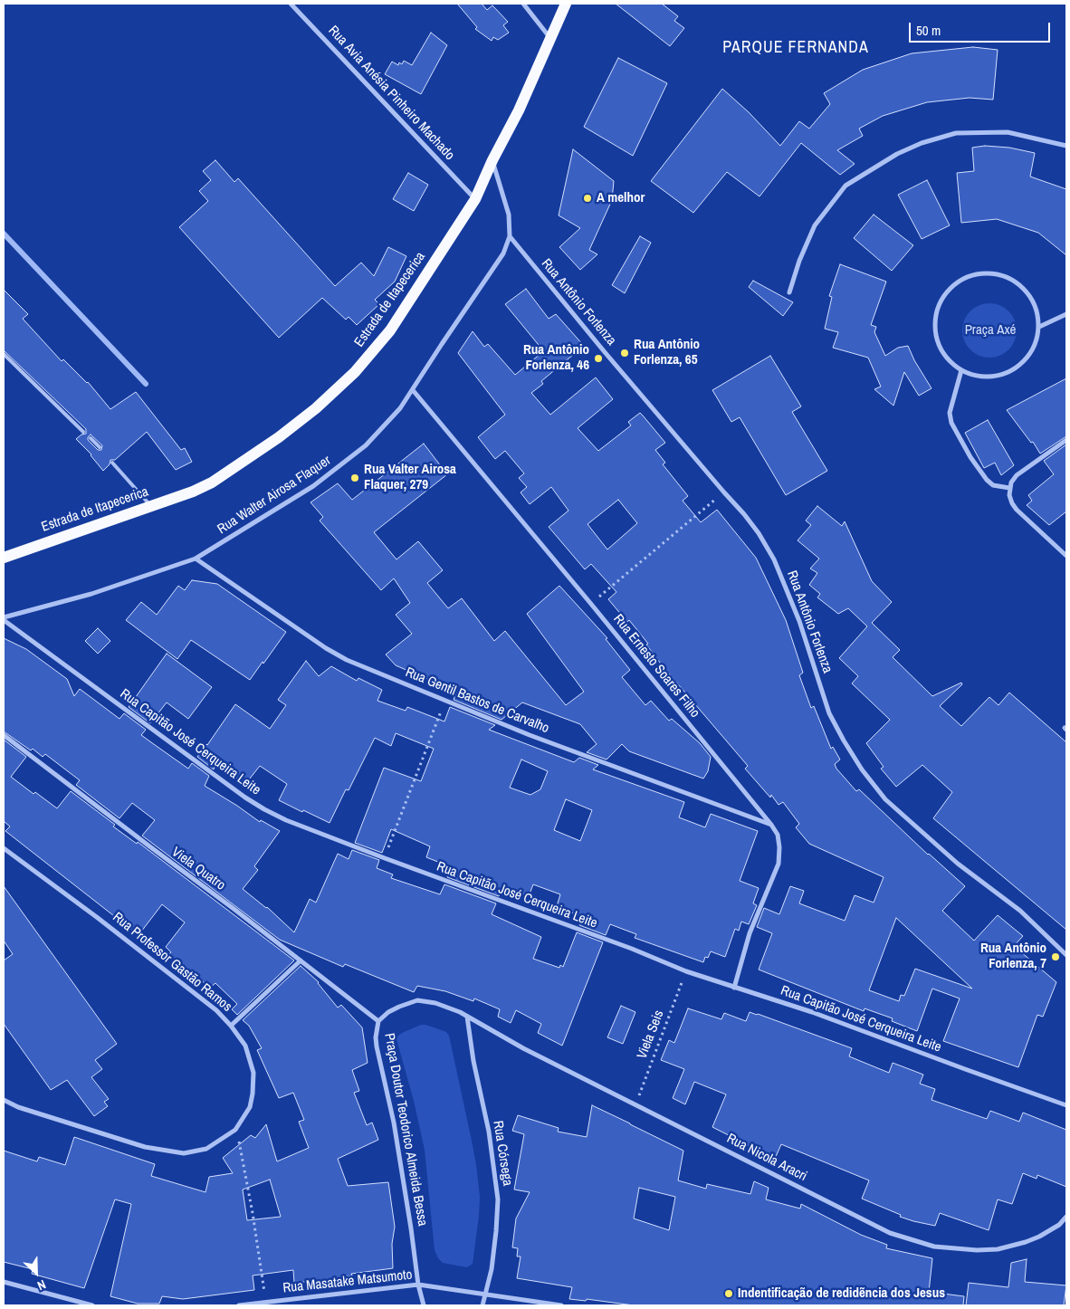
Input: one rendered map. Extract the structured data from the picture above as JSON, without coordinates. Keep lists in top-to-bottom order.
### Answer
{
  "streets": {
    "main road": ["Estrada de Itapecerica"],
    "street": [
      "Rua Avia Anésia Pinheiro Machado",
      "Rua Antônio Forlenza",
      "Rua Walter Airosa Flaquer",
      "Rua Ernesto Soares Filho",
      "Rua Gentil Bastos de Carvalho",
      "Rua Capitão José Cerqueira Leite",
      "Viela Quatro",
      "Rua Professor Gastão Ramos",
      "Praça Doutor Teodorico Almeida Bessa",
      "Rua Córsega",
      "Rua Nicola Aracri",
      "Rua Masatake Matsumoto"
    ],
    "path": ["Viela Seis"]
  },
  "crossings": [
    ["Rua Avia Anésia Pinheiro Machado", "Estrada de Itapecerica"],
    ["Estrada de Itapecerica", "Rua Walter Airosa Flaquer"],
    ["Rua Antônio Forlenza", "Rua Walter Airosa Flaquer"],
    ["Rua Walter Airosa Flaquer", "Rua Ernesto Soares Filho"],
    ["Rua Walter Airosa Flaquer", "Rua Gentil Bastos de Carvalho"],
    ["Rua Walter Airosa Flaquer", "Rua Capitão José Cerqueira Leite"],
    ["Rua Ernesto Soares Filho", "Rua Gentil Bastos de Carvalho"],
    ["Rua Ernesto Soares Filho", "Rua Capitão José Cerqueira Leite"],
    ["Rua Capitão José Cerqueira Leite", "Viela Seis"],
    ["Viela Quatro", "Praça Doutor Teodorico Almeida Bessa"],
    ["Viela Seis", "Rua Nicola Aracri"],
    ["Praça Doutor Teodorico Almeida Bessa", "Rua Córsega"],
    ["Praça Doutor Teodorico Almeida Bessa", "Rua Nicola Aracri"],
    ["Praça Doutor Teodorico Almeida Bessa", "Rua Masatake Matsumoto"],
    ["Rua Córsega", "Rua Nicola Aracri"],
    ["Rua Córsega", "Rua Masatake Matsumoto"]
  ],
  "districts": ["PARQUE FERNANDA"],
  "parks": ["Praça Axé"],
  "places": [
    "A melhor",
    "Rua Antônio Forlenza, 65",
    "Rua Antônio Forlenza, 46",
    "Rua Valter Airosa Flaquer, 279",
    "Rua Antônio Forlenza, 7",
    "Indentificação de redidẽncia dos Jesus"
  ],
  "scale_bar": "50 m",
  "north": "bottom right"
}
